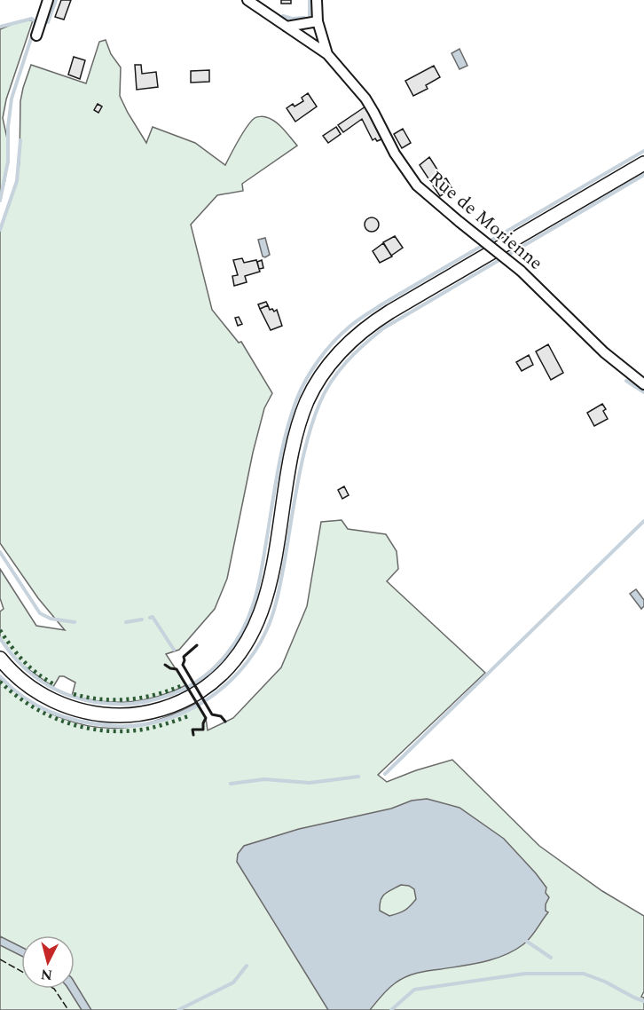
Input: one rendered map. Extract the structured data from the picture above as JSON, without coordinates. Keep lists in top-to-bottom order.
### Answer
{
  "streets": {
    "street": ["Rue de Morienne"]
  },
  "north": "bottom"
}
